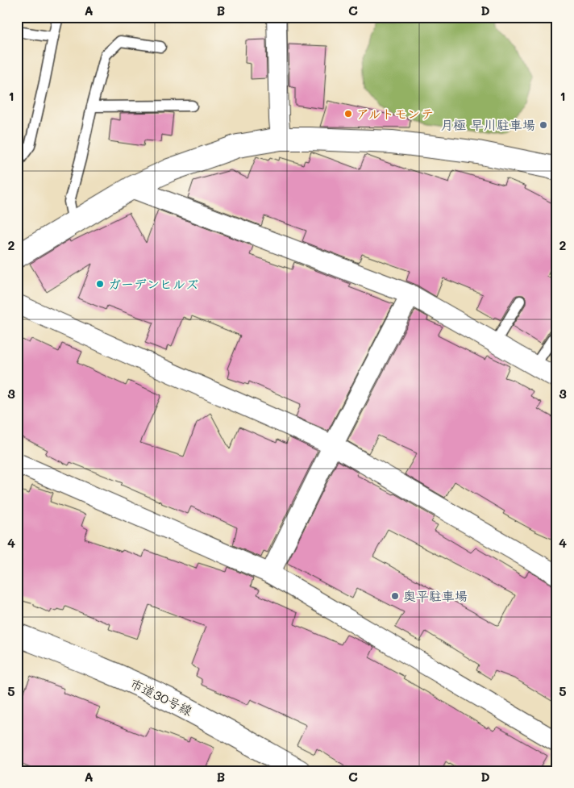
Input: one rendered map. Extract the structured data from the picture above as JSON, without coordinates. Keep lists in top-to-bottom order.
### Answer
{
  "streets": {
    "main road": ["市道30号線"]
  },
  "places": [
    "アルトモンテ",
    "月極 早川駐車場",
    "ガーデンヒルズ",
    "奥平駐車場"
  ],
  "grid": {
    "columns": [
      "A",
      "B",
      "C",
      "D"
    ],
    "rows": [
      "1",
      "2",
      "3",
      "4",
      "5"
    ]
  }
}
